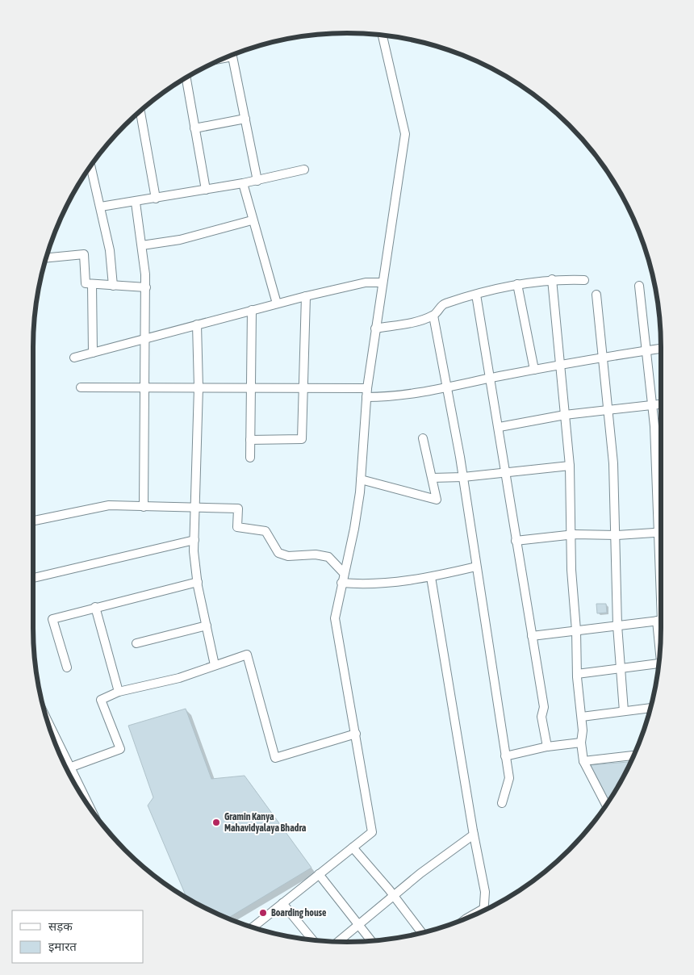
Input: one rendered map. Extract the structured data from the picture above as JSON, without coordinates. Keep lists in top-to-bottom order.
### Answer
{
  "places": ["Gramin Kanya Mahavidyalaya Bhadra", "Boarding house"],
  "legend": ["सड़क", "इमारत"]
}
